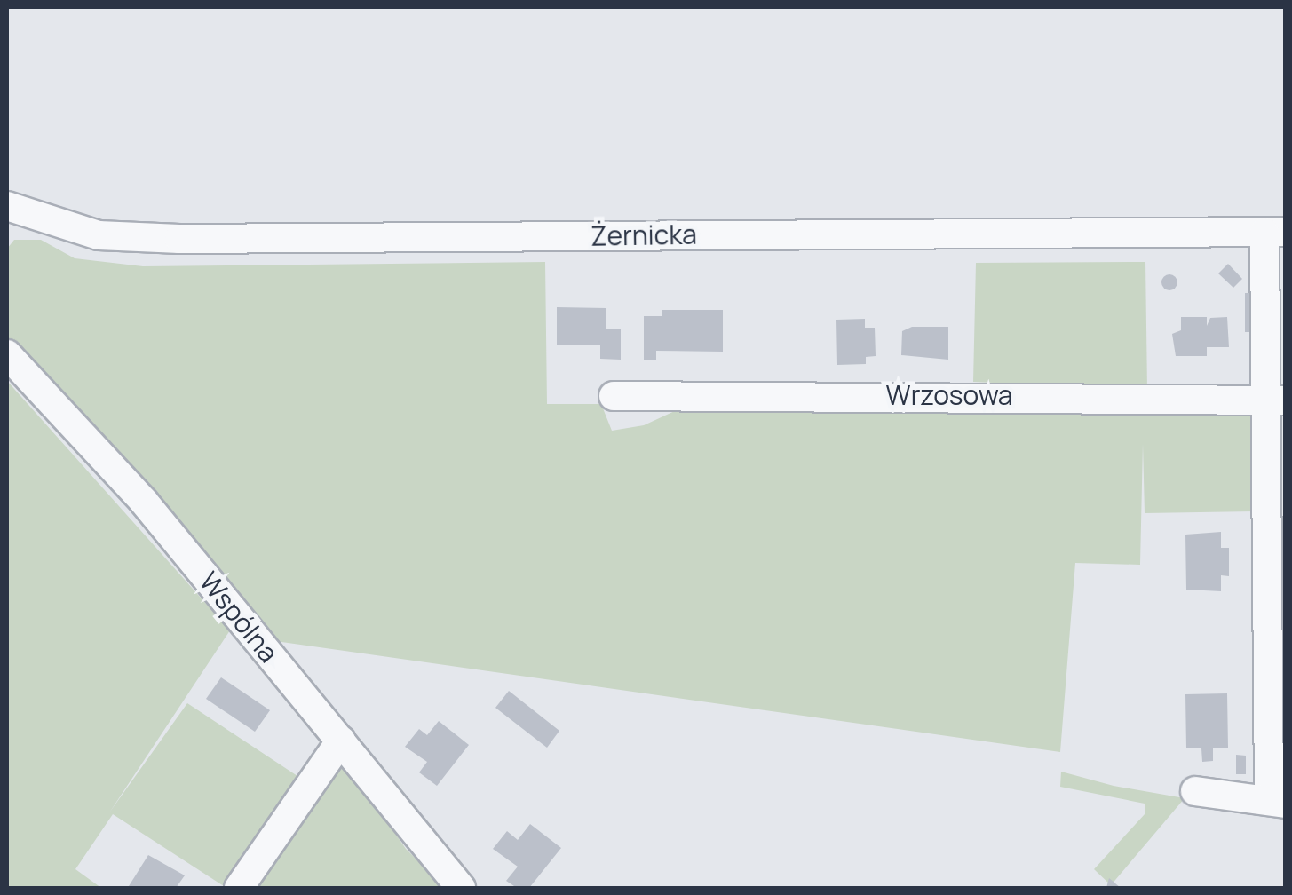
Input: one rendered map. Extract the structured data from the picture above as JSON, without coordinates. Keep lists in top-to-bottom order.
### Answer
{
  "streets": {
    "street": ["Żernicka", "Wrzosowa", "Wspólna"]
  }
}
